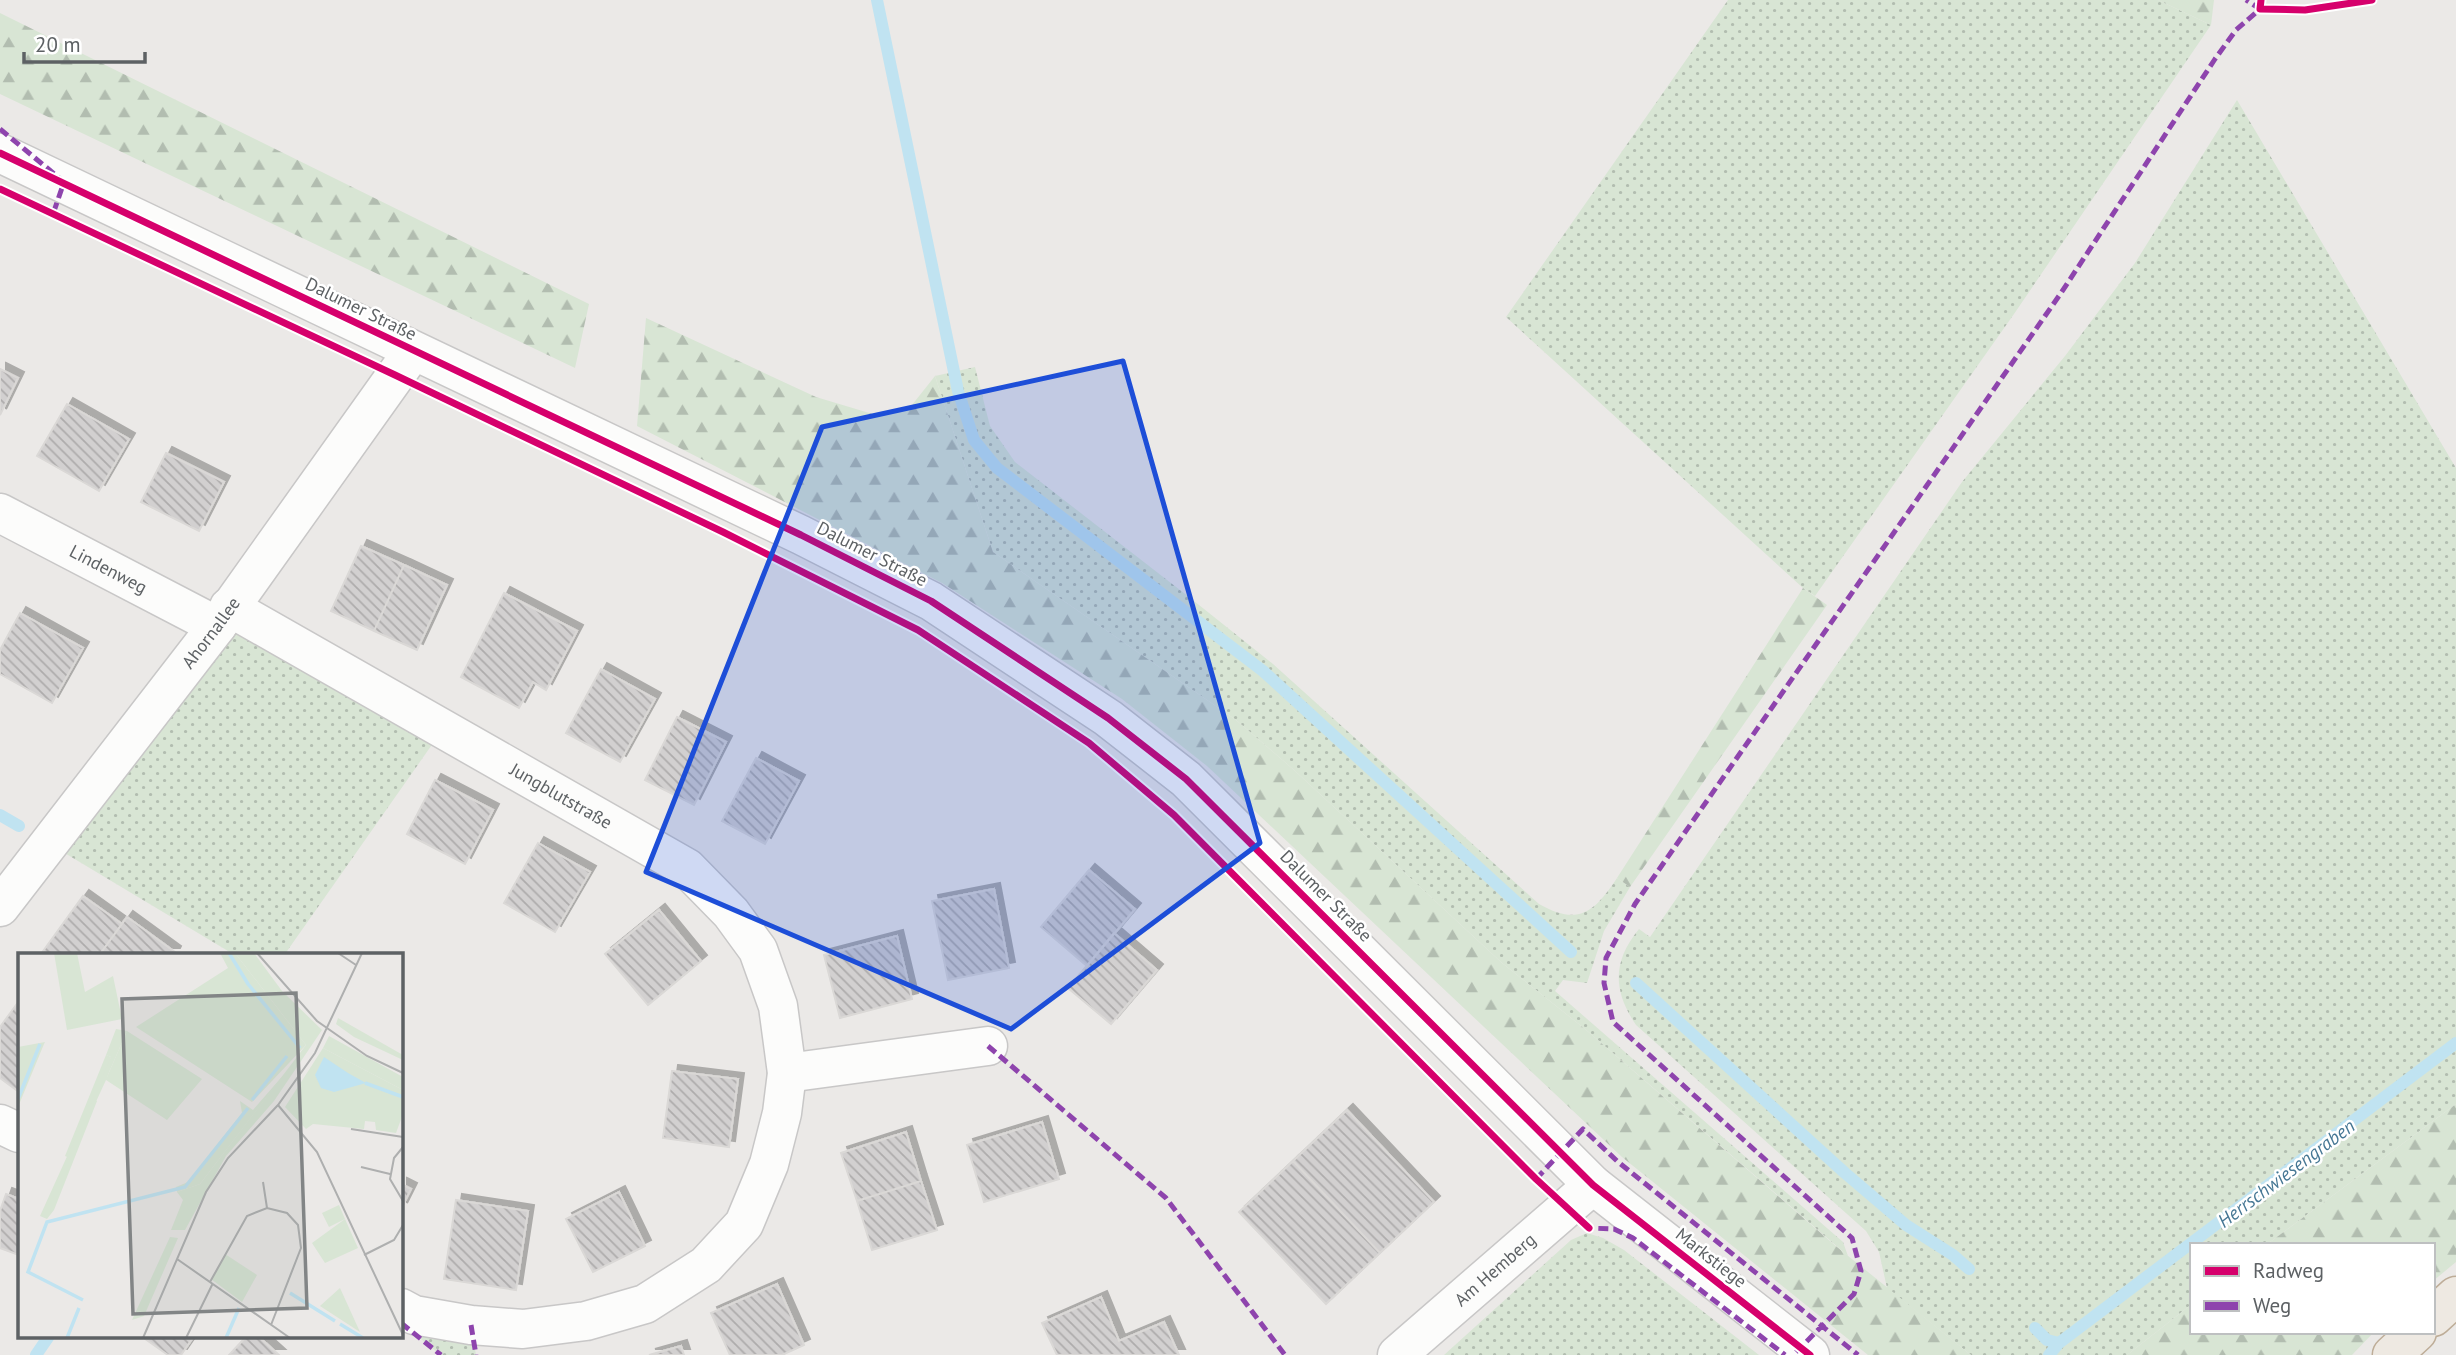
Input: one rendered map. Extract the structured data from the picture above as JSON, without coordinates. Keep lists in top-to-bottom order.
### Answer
{
  "streets": {
    "street": [
      "Dalumer Straße",
      "Lindenweg",
      "Ahornallee",
      "Jungblutstraße",
      "Markstiege",
      "Am Hemberg"
    ]
  },
  "crossings": [
    ["Dalumer Straße", "Ahornallee"],
    ["Dalumer Straße", "Markstiege"],
    ["Dalumer Straße", "Am Hemberg"],
    ["Lindenweg", "Ahornallee"],
    ["Lindenweg", "Jungblutstraße"],
    ["Ahornallee", "Jungblutstraße"],
    ["Markstiege", "Am Hemberg"]
  ],
  "water": ["Herrschwiesengraben"],
  "legend": ["Radweg", "Weg"],
  "scale_bar": "20 m"
}
